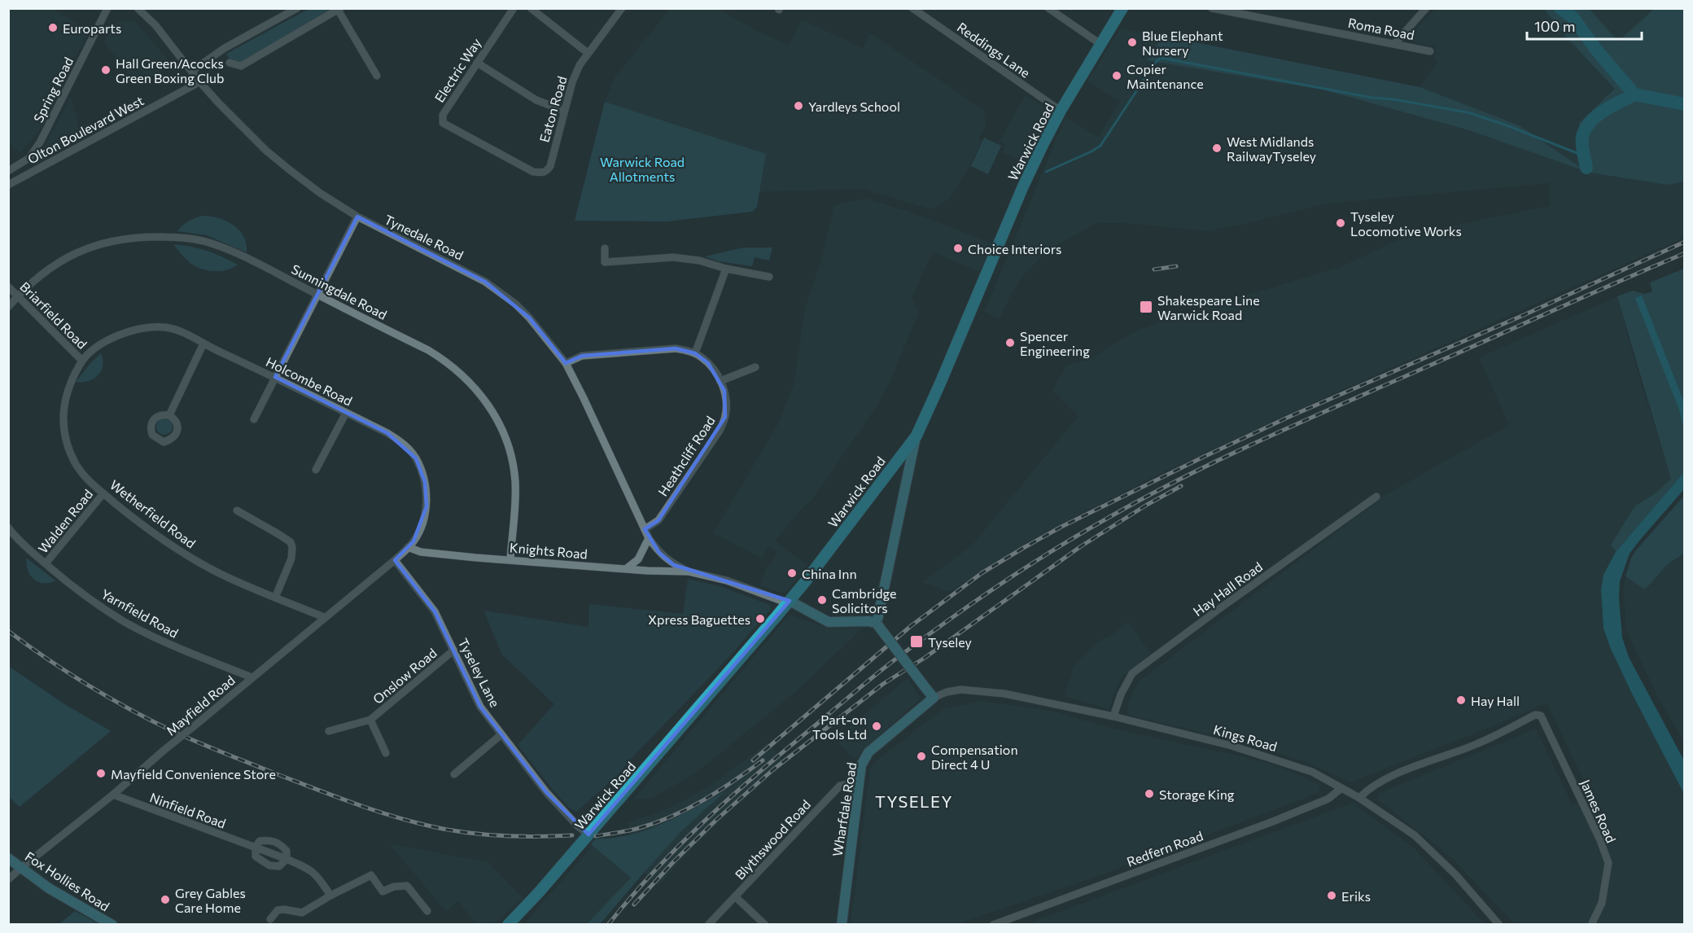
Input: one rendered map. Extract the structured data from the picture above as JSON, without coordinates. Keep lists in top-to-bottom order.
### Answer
{
  "streets": {
    "highway": ["Warwick Road"],
    "main road": ["Wharfdale Road", "Fox Hollies Road"],
    "street": [
      "Roma Road",
      "Reddings Lane",
      "Electric Way",
      "Spring Road",
      "Eaton Road",
      "Olton Boulevard West",
      "Tynedale Road",
      "Sunningdale Road",
      "Briarfield Road",
      "Holcombe Road",
      "Heathcliff Road",
      "Wetherfield Road",
      "Walden Road",
      "Knights Road",
      "Hay Hall Road",
      "Yarnfield Road",
      "Tyseley Lane",
      "Onslow Road",
      "Mayfield Road",
      "Kings Road",
      "Ninfield Road",
      "James Road",
      "Blythswood Road",
      "Redfern Road"
    ]
  },
  "crossings": [
    ["Reddings Lane", "Warwick Road"],
    ["Electric Way", "Eaton Road"],
    ["Olton Boulevard West", "Tynedale Road"],
    ["Warwick Road", "Knights Road"],
    ["Warwick Road", "Tyseley Lane"],
    ["Tynedale Road", "Heathcliff Road"],
    ["Tynedale Road", "Knights Road"],
    ["Sunningdale Road", "Briarfield Road"],
    ["Sunningdale Road", "Knights Road"],
    ["Briarfield Road", "Holcombe Road"],
    ["Briarfield Road", "Wetherfield Road"],
    ["Holcombe Road", "Wetherfield Road"],
    ["Holcombe Road", "Knights Road"],
    ["Holcombe Road", "Tyseley Lane"],
    ["Holcombe Road", "Mayfield Road"],
    ["Heathcliff Road", "Knights Road"],
    ["Wetherfield Road", "Walden Road"],
    ["Wetherfield Road", "Mayfield Road"],
    ["Walden Road", "Yarnfield Road"],
    ["Hay Hall Road", "Kings Road"],
    ["Yarnfield Road", "Mayfield Road"],
    ["Tyseley Lane", "Onslow Road"],
    ["Tyseley Lane", "Mayfield Road"],
    ["Mayfield Road", "Ninfield Road"],
    ["Mayfield Road", "Fox Hollies Road"],
    ["Kings Road", "Wharfdale Road"],
    ["Kings Road", "James Road"],
    ["Kings Road", "Redfern Road"],
    ["Wharfdale Road", "Blythswood Road"]
  ],
  "districts": ["TYSELEY"],
  "parks": ["Warwick Road Allotments"],
  "places": {
    "other": [
      "Europarts",
      "Blue Elephant Nursery",
      "Hall Green/Acocks Green Boxing Club",
      "Copier Maintenance",
      "Yardleys School",
      "West Midlands RailwayTyseley",
      "Tyseley Locomotive Works",
      "Choice Interiors",
      "Spencer Engineering",
      "China Inn",
      "Cambridge Solicitors",
      "Xpress Baguettes",
      "Hay Hall",
      "Part-on Tools Ltd",
      "Compensation Direct 4 U",
      "Mayfield Convenience Store",
      "Storage King",
      "Eriks",
      "Grey Gables Care Home"
    ],
    "transit": ["Shakespeare Line Warwick Road", "Tyseley"]
  },
  "scale_bar": "100 m"
}
